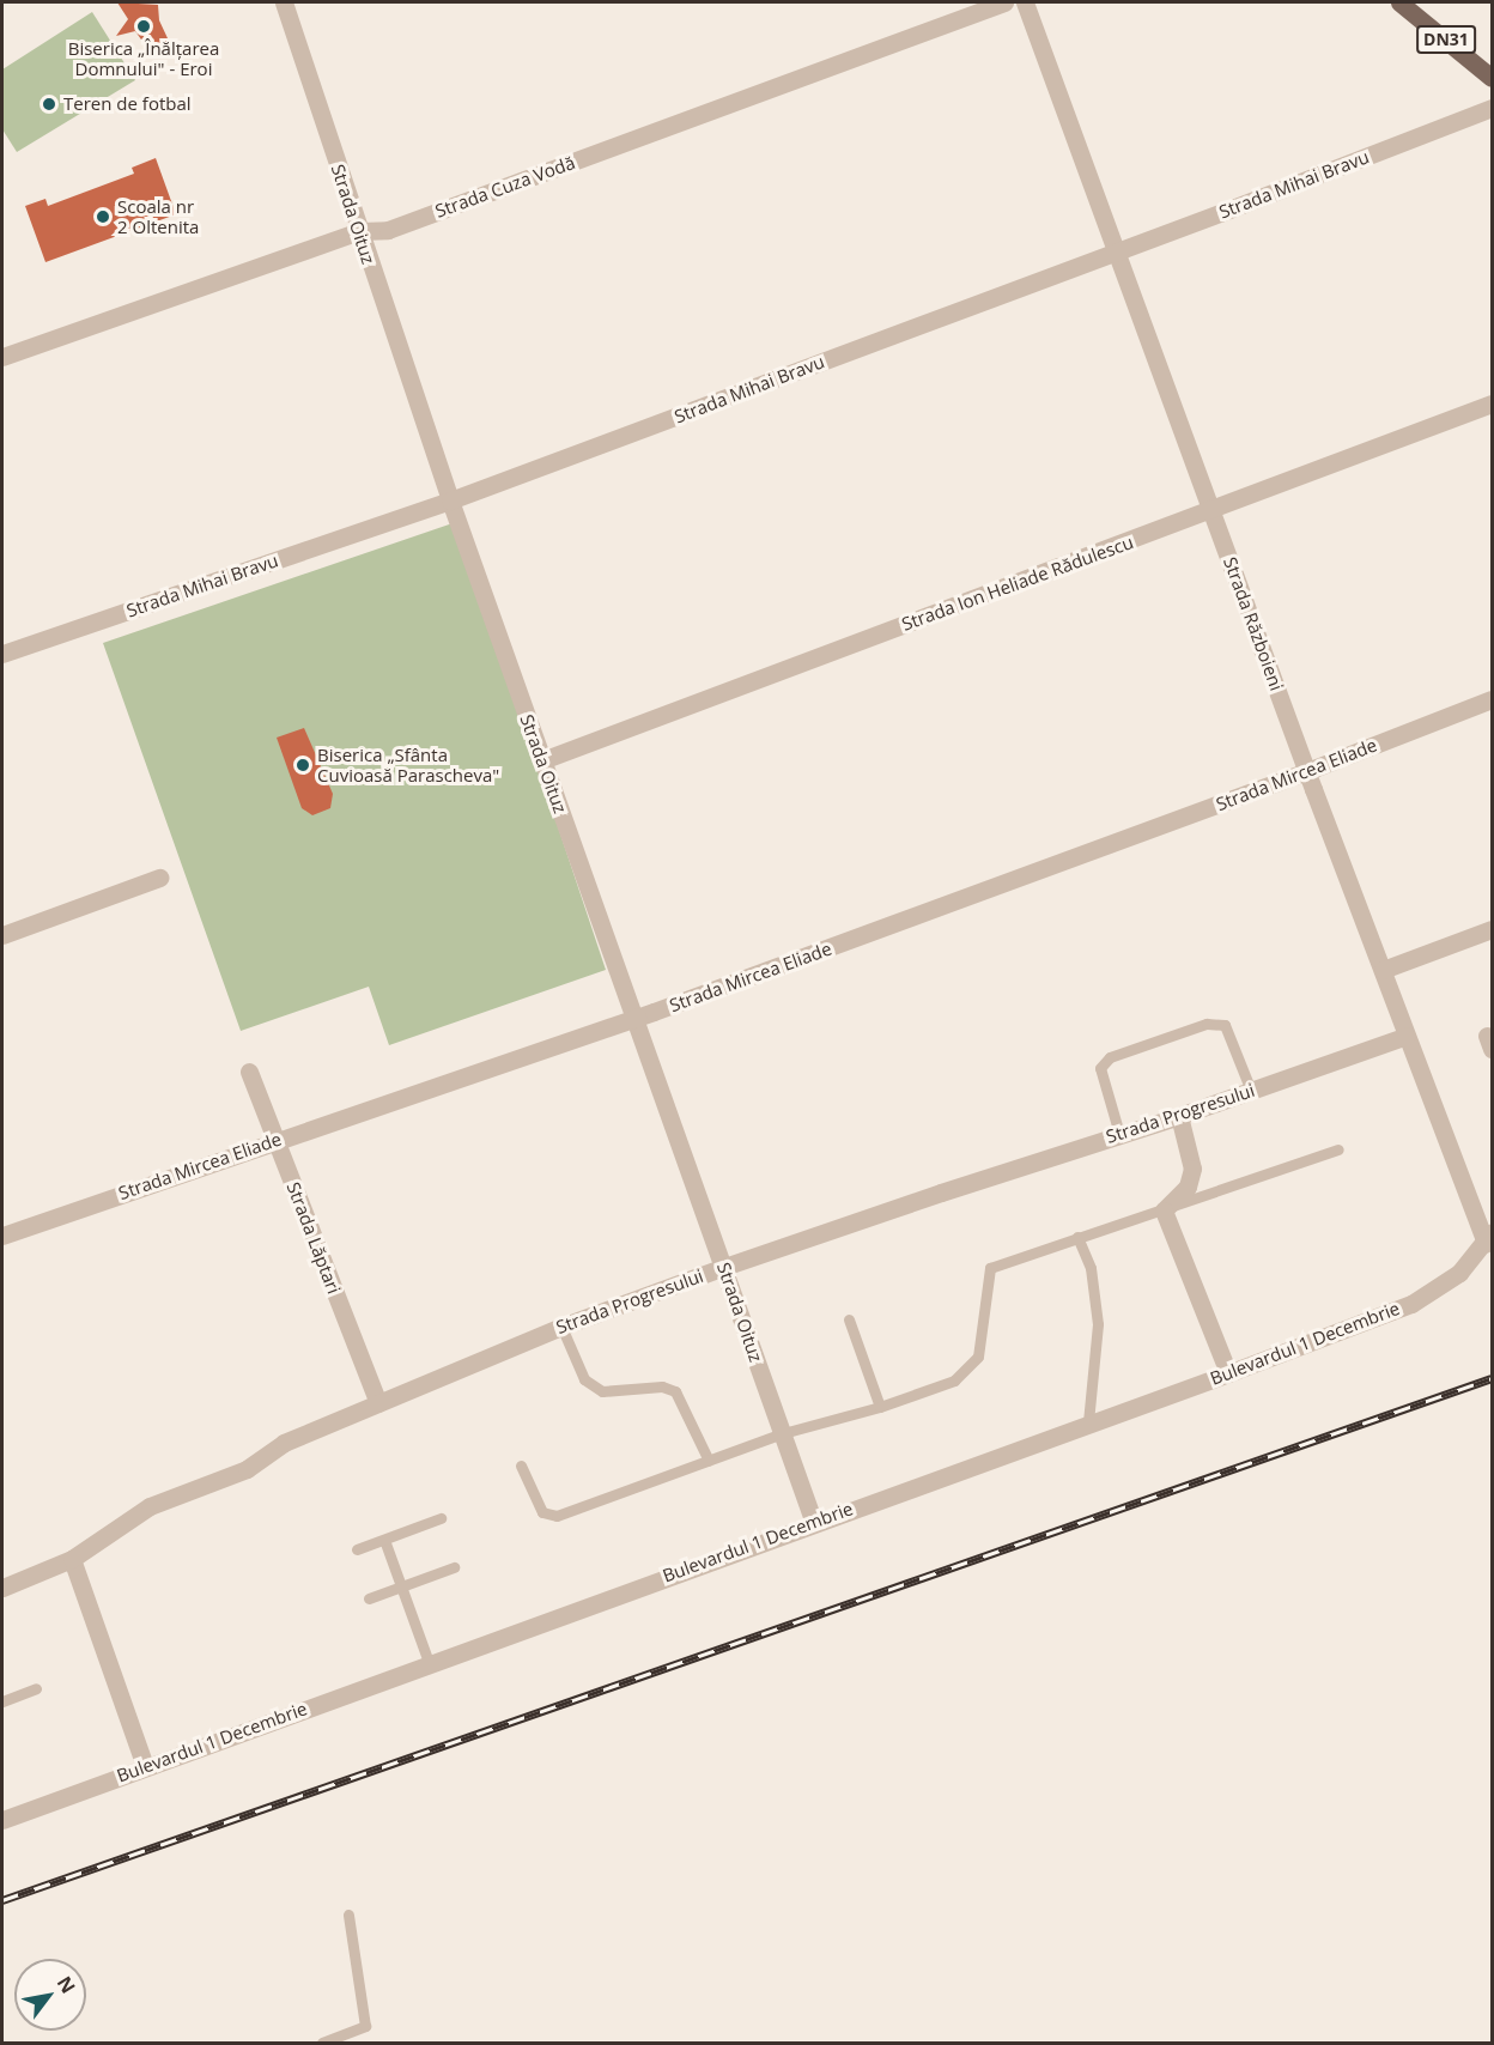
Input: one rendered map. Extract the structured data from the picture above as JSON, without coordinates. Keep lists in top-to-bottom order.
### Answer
{
  "streets": {
    "main road": ["DN31"],
    "street": [
      "Strada Mihai Bravu",
      "Strada Cuza Vodă",
      "Strada Oituz",
      "Strada Ion Heliade Rădulescu",
      "Strada Războieni",
      "Strada Mircea Eliade",
      "Strada Progresului",
      "Strada Lăptari",
      "Bulevardul 1 Decembrie"
    ]
  },
  "crossings": [
    ["Strada Mihai Bravu", "Strada Oituz"],
    ["Strada Mihai Bravu", "Strada Războieni"],
    ["Strada Cuza Vodă", "Strada Oituz"],
    ["Strada Oituz", "Strada Ion Heliade Rădulescu"],
    ["Strada Oituz", "Strada Mircea Eliade"],
    ["Strada Oituz", "Strada Progresului"],
    ["Strada Oituz", "Bulevardul 1 Decembrie"],
    ["Strada Ion Heliade Rădulescu", "Strada Războieni"],
    ["Strada Războieni", "Strada Mircea Eliade"],
    ["Strada Războieni", "Strada Progresului"],
    ["Strada Războieni", "Bulevardul 1 Decembrie"],
    ["Strada Mircea Eliade", "Strada Lăptari"],
    ["Strada Progresului", "Strada Lăptari"]
  ],
  "places": [
    "Biserica „Înălțarea Domnului\" - Eroi",
    "Teren de fotbal",
    "Scoala nr 2 Oltenita",
    "Biserica „Sfânta Cuvioasă Parascheva\""
  ],
  "north": "top right"
}
